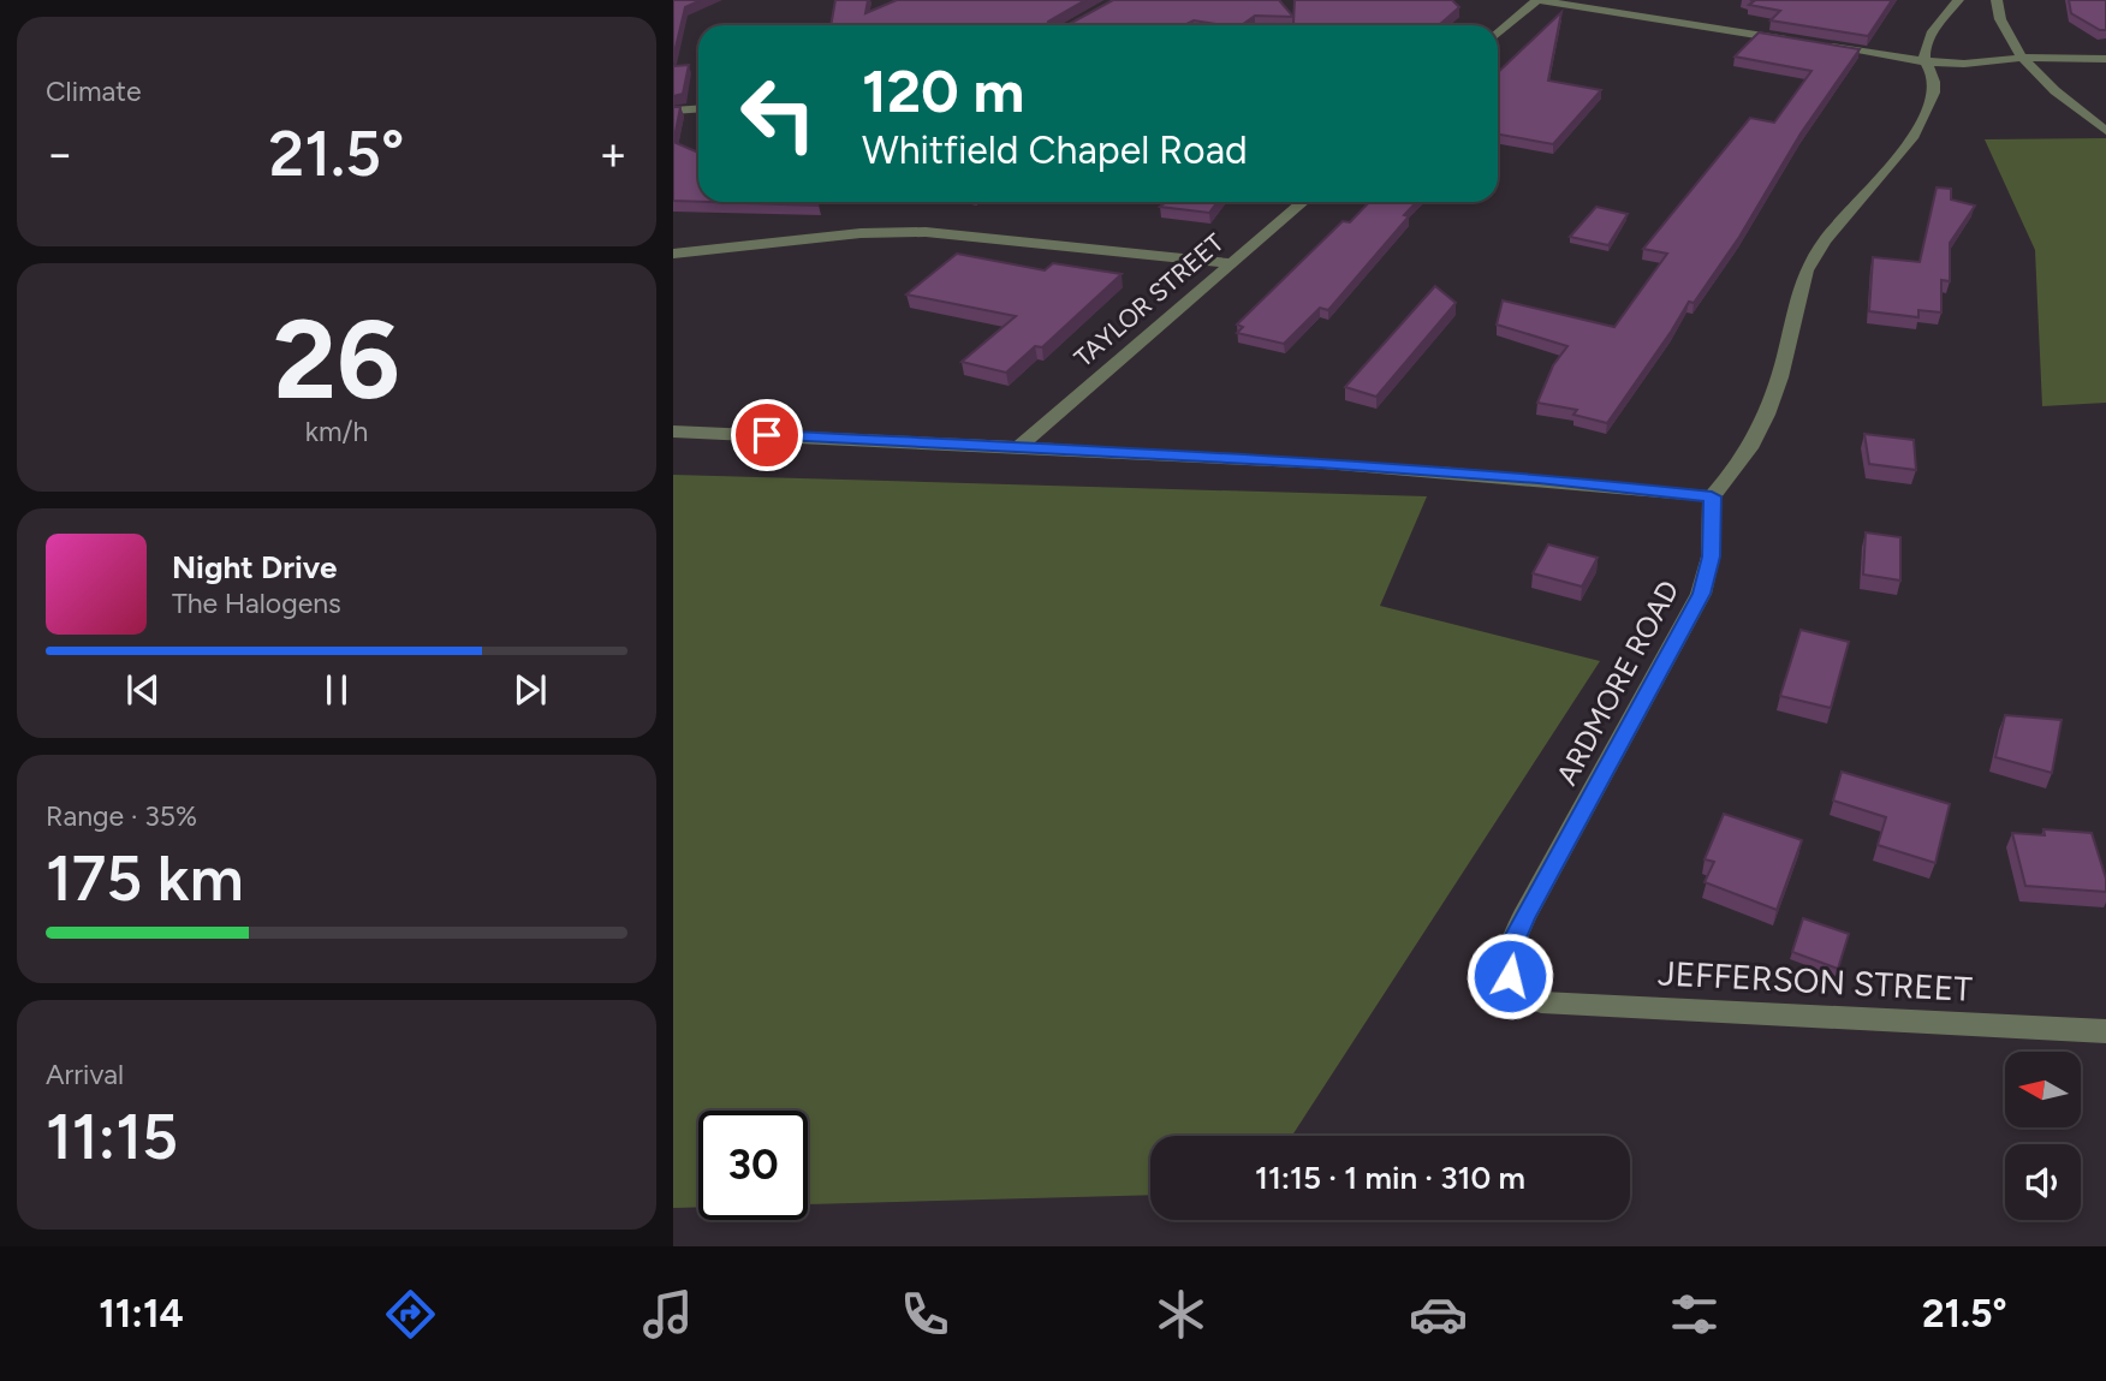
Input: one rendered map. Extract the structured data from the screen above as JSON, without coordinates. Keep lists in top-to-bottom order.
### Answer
{
  "streets": {
    "street": ["TAYLOR STREET", "ARDMORE ROAD", "JEFFERSON STREET"]
  },
  "crossings": [
    ["ARDMORE ROAD", "JEFFERSON STREET"]
  ],
  "north": "left",
  "page": {
    "tile": [
      "Climate",
      ["26", "km/h"],
      ["Range · 35%", "175 km"],
      ["Arrival", "11:15"]
    ],
    "turn": ["120 m", "Whitfield Chapel Road"],
    "heat": ["−", "21.5°", "+"],
    "song": ["Night Drive", "The Halogens"],
    "limit": "30",
    "trip": "11:15 · 1 min · 310 m",
    "tabs": ["11:14", "21.5°"]
  }
}
